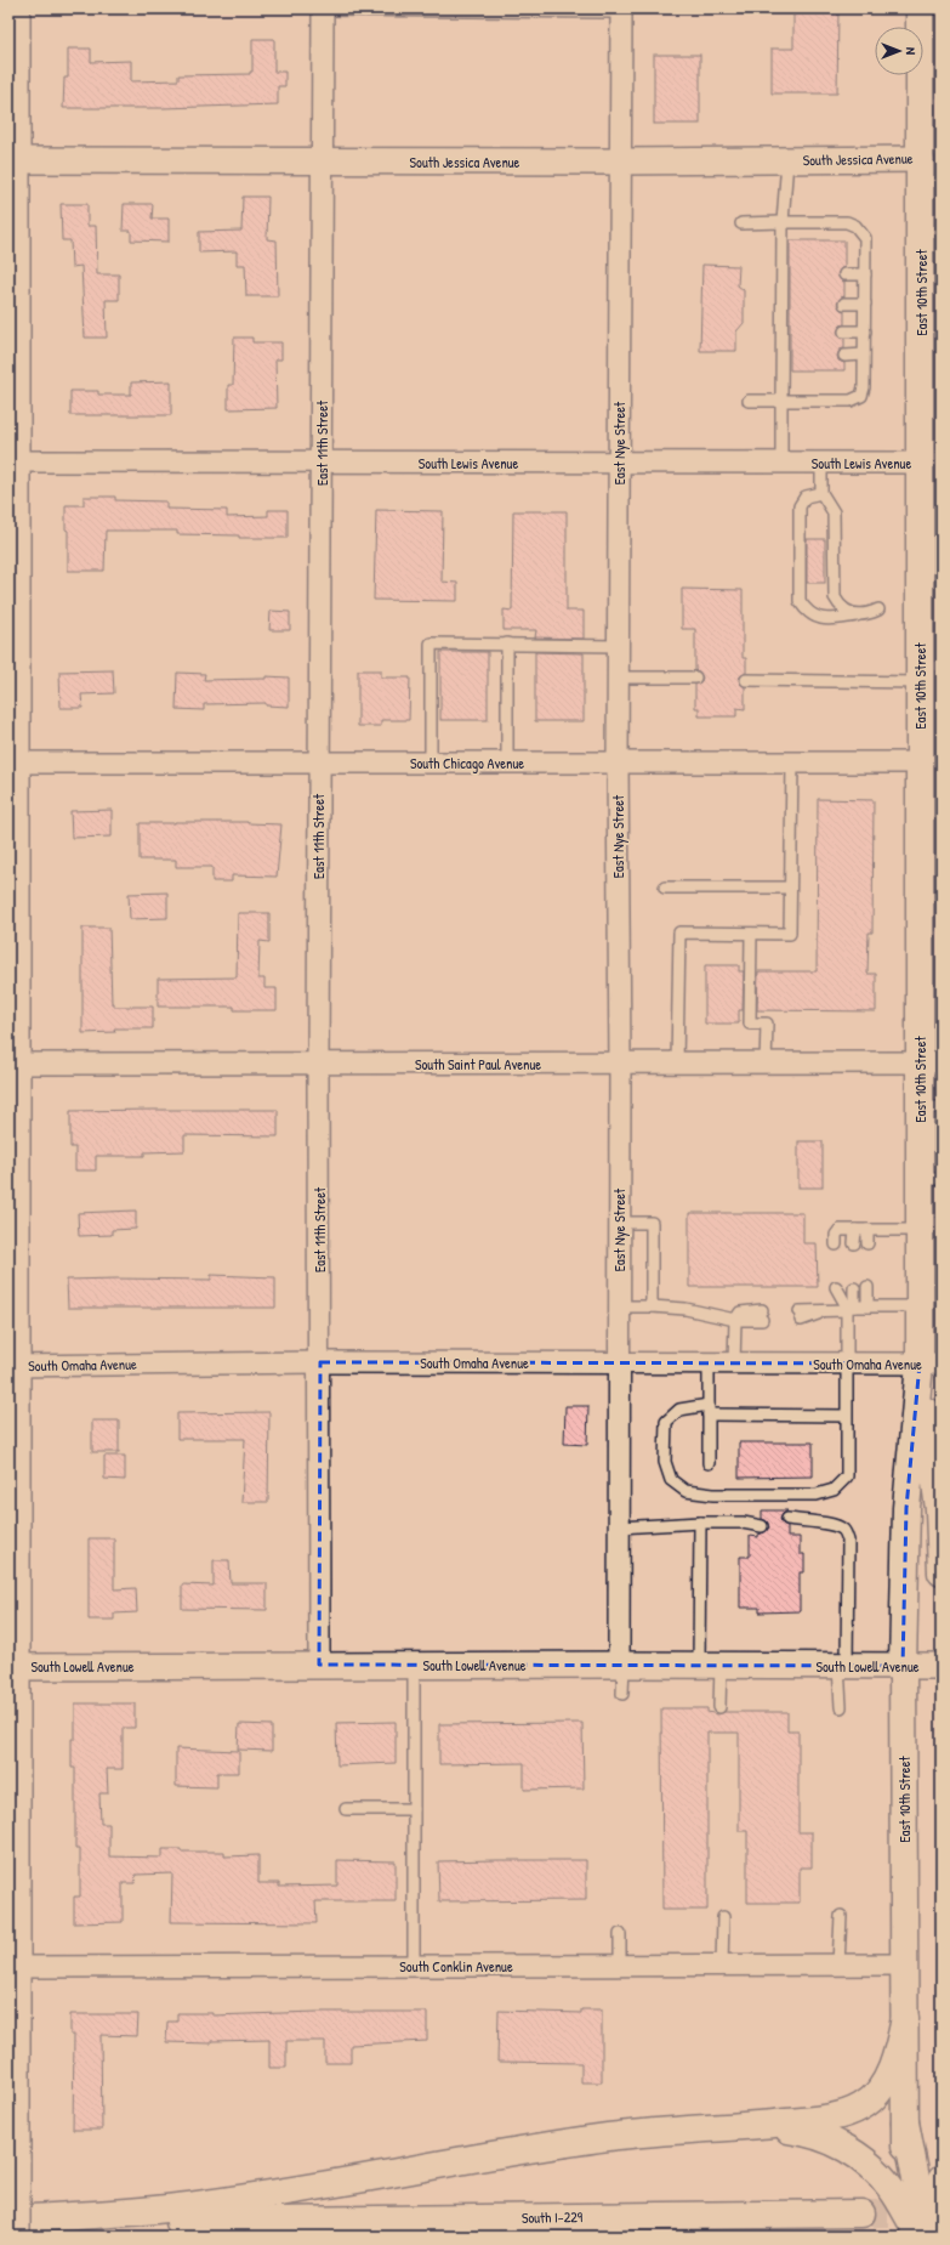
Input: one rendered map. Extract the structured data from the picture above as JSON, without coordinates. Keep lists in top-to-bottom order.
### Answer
{
  "streets": {
    "main road": ["East 10th Street", "South I-229"],
    "street": [
      "South Jessica Avenue",
      "East 11th Street",
      "East Nye Street",
      "South Lewis Avenue",
      "South Chicago Avenue",
      "South Saint Paul Avenue",
      "South Omaha Avenue",
      "South Lowell Avenue",
      "South Conklin Avenue"
    ]
  },
  "crossings": [
    ["South Jessica Avenue", "East 10th Street"],
    ["South Jessica Avenue", "East 11th Street"],
    ["South Jessica Avenue", "East Nye Street"],
    ["East 10th Street", "South Lewis Avenue"],
    ["East 10th Street", "South Chicago Avenue"],
    ["East 10th Street", "South Saint Paul Avenue"],
    ["East 10th Street", "South Omaha Avenue"],
    ["East 10th Street", "South Lowell Avenue"],
    ["East 10th Street", "South Conklin Avenue"],
    ["East 11th Street", "South Lewis Avenue"],
    ["East 11th Street", "South Chicago Avenue"],
    ["East 11th Street", "South Saint Paul Avenue"],
    ["East 11th Street", "South Omaha Avenue"],
    ["East 11th Street", "South Lowell Avenue"],
    ["East Nye Street", "South Lewis Avenue"],
    ["East Nye Street", "South Chicago Avenue"],
    ["East Nye Street", "South Saint Paul Avenue"],
    ["East Nye Street", "South Omaha Avenue"],
    ["East Nye Street", "South Lowell Avenue"]
  ],
  "north": "right"
}
